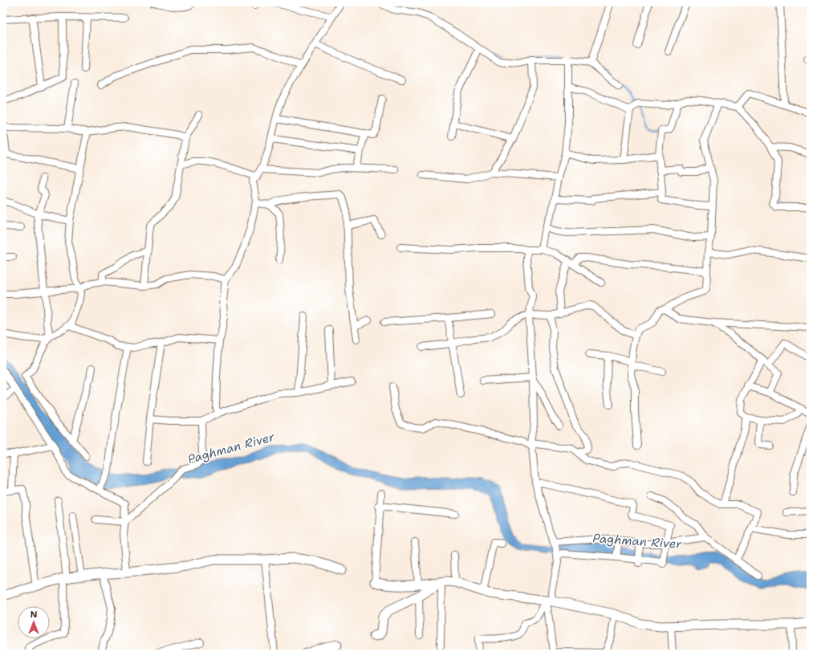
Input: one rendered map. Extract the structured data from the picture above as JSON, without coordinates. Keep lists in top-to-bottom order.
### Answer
{
  "water": ["Paghman River"],
  "north": "top"
}
